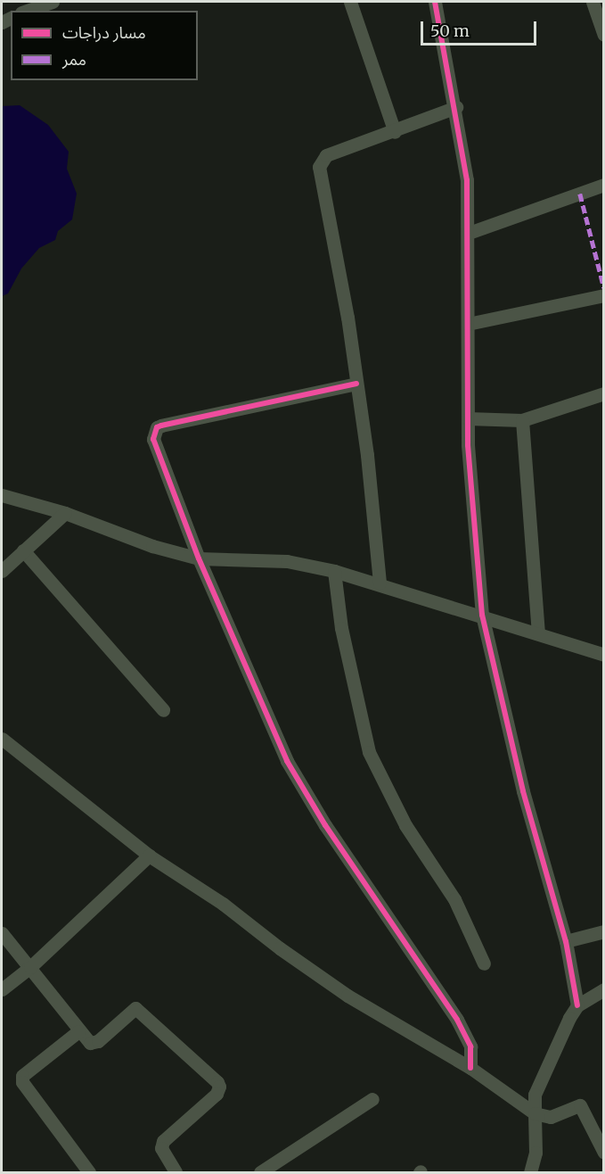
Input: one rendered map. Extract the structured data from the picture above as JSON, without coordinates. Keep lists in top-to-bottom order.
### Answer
{
  "legend": ["مسار دراجات", "ممر"],
  "scale_bar": "50 m"
}
